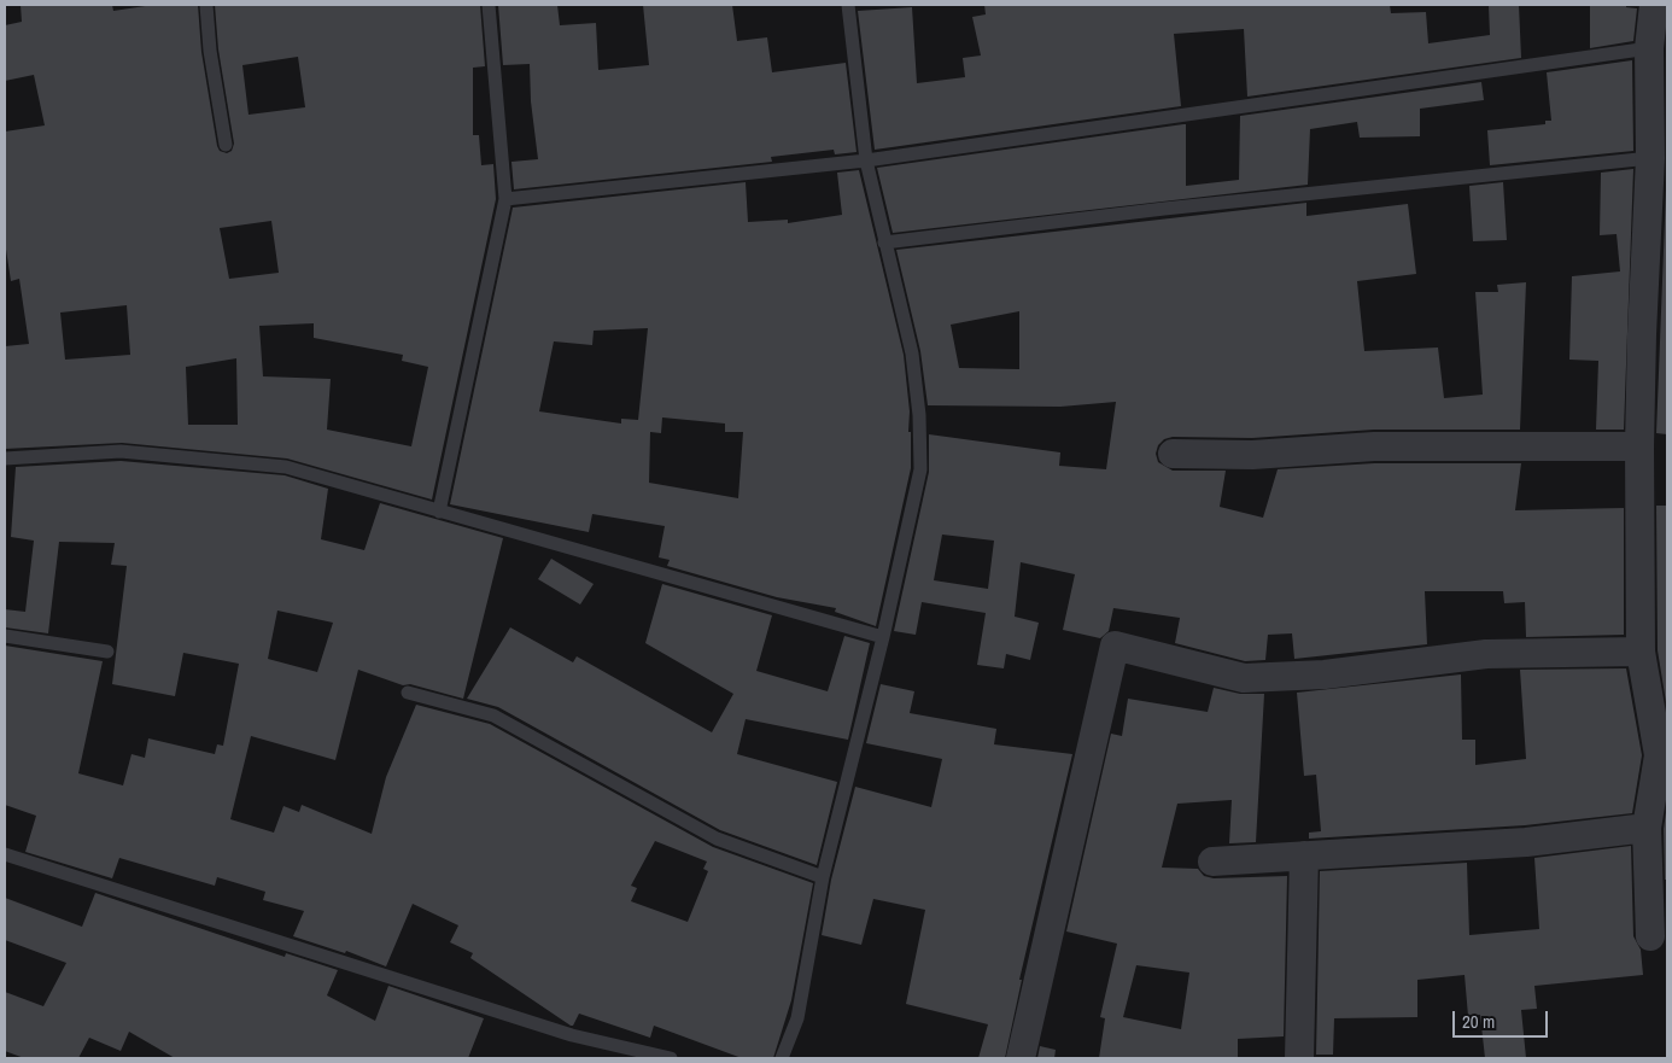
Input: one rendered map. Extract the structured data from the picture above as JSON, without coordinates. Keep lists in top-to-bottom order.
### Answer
{
  "scale_bar": "20 m"
}
